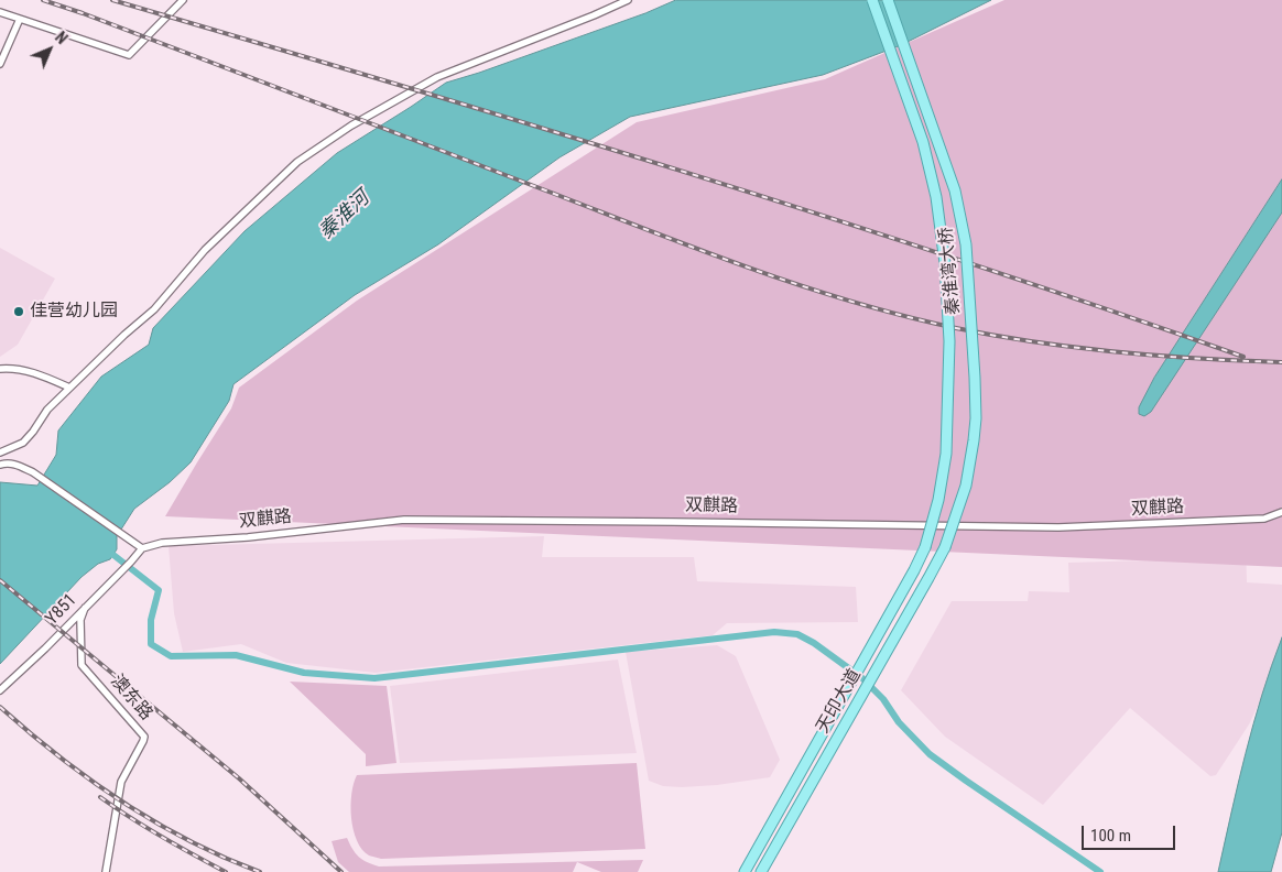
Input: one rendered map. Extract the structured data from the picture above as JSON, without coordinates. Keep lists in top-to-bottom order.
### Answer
{
  "streets": {
    "main road": ["秦淮湾大桥", "天印大道"],
    "street": ["双麒路", "Y851", "澳东路"]
  },
  "crossings": [
    ["秦淮湾大桥", "天印大道"],
    ["双麒路", "Y851"],
    ["Y851", "澳东路"]
  ],
  "water": ["秦淮河"],
  "places": ["佳营幼儿园"],
  "scale_bar": "100 m",
  "north": "top right"
}
